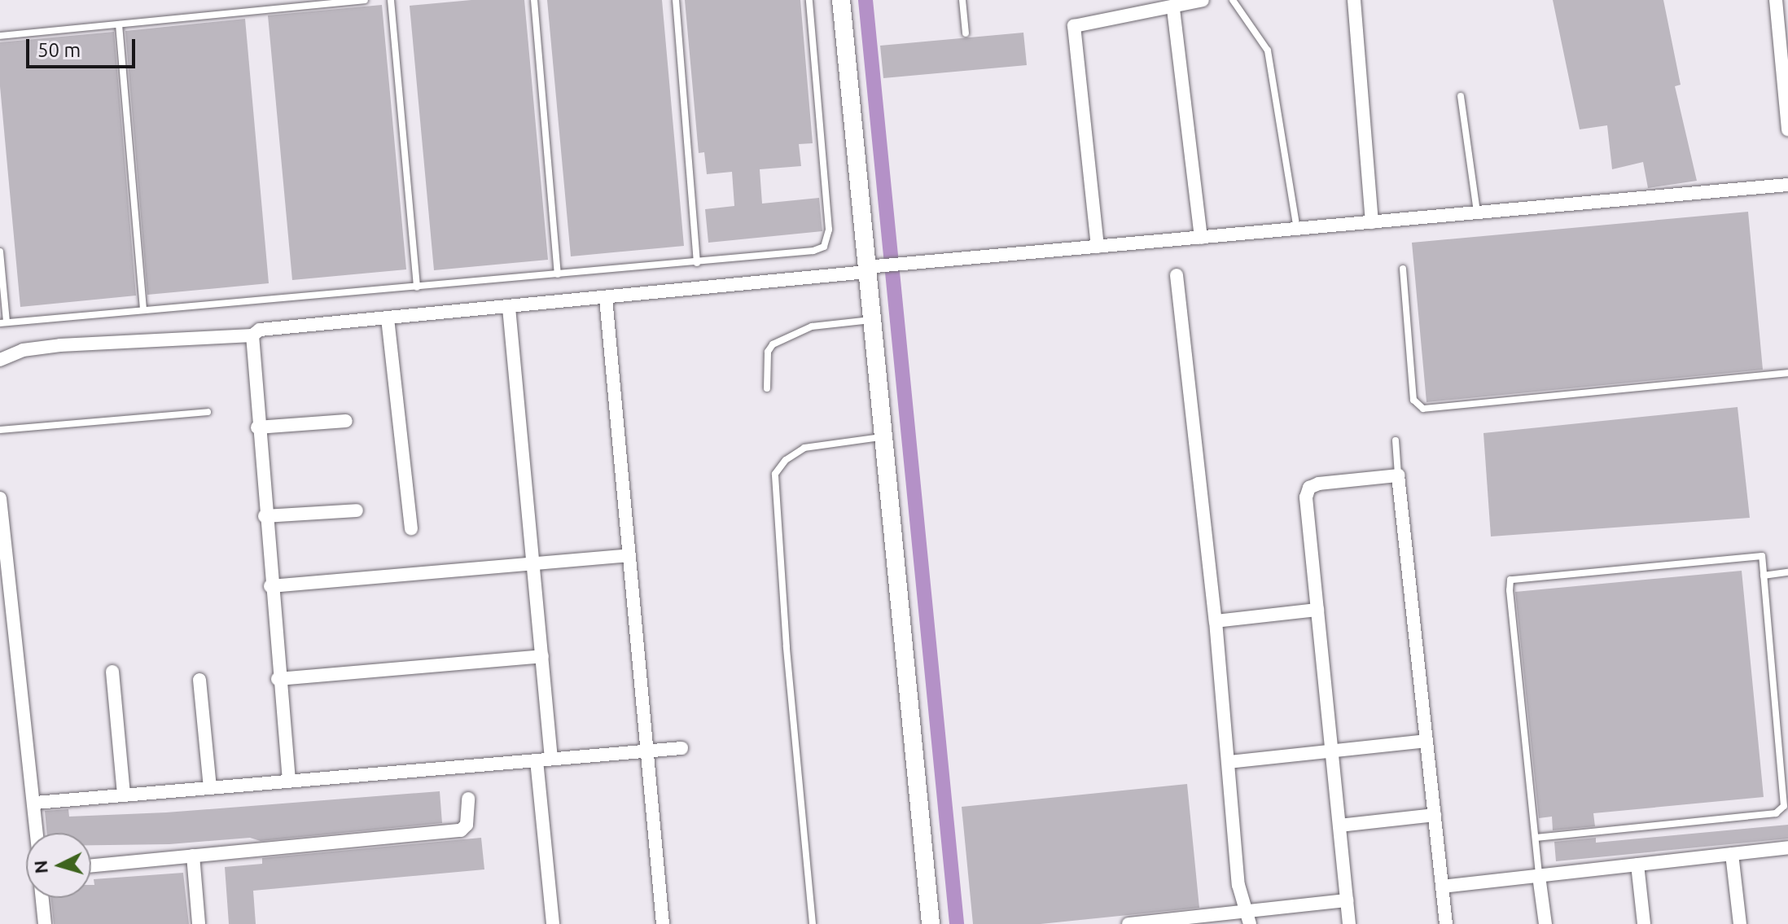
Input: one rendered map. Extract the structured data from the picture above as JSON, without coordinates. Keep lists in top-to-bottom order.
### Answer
{
  "scale_bar": "50 m",
  "north": "left"
}
